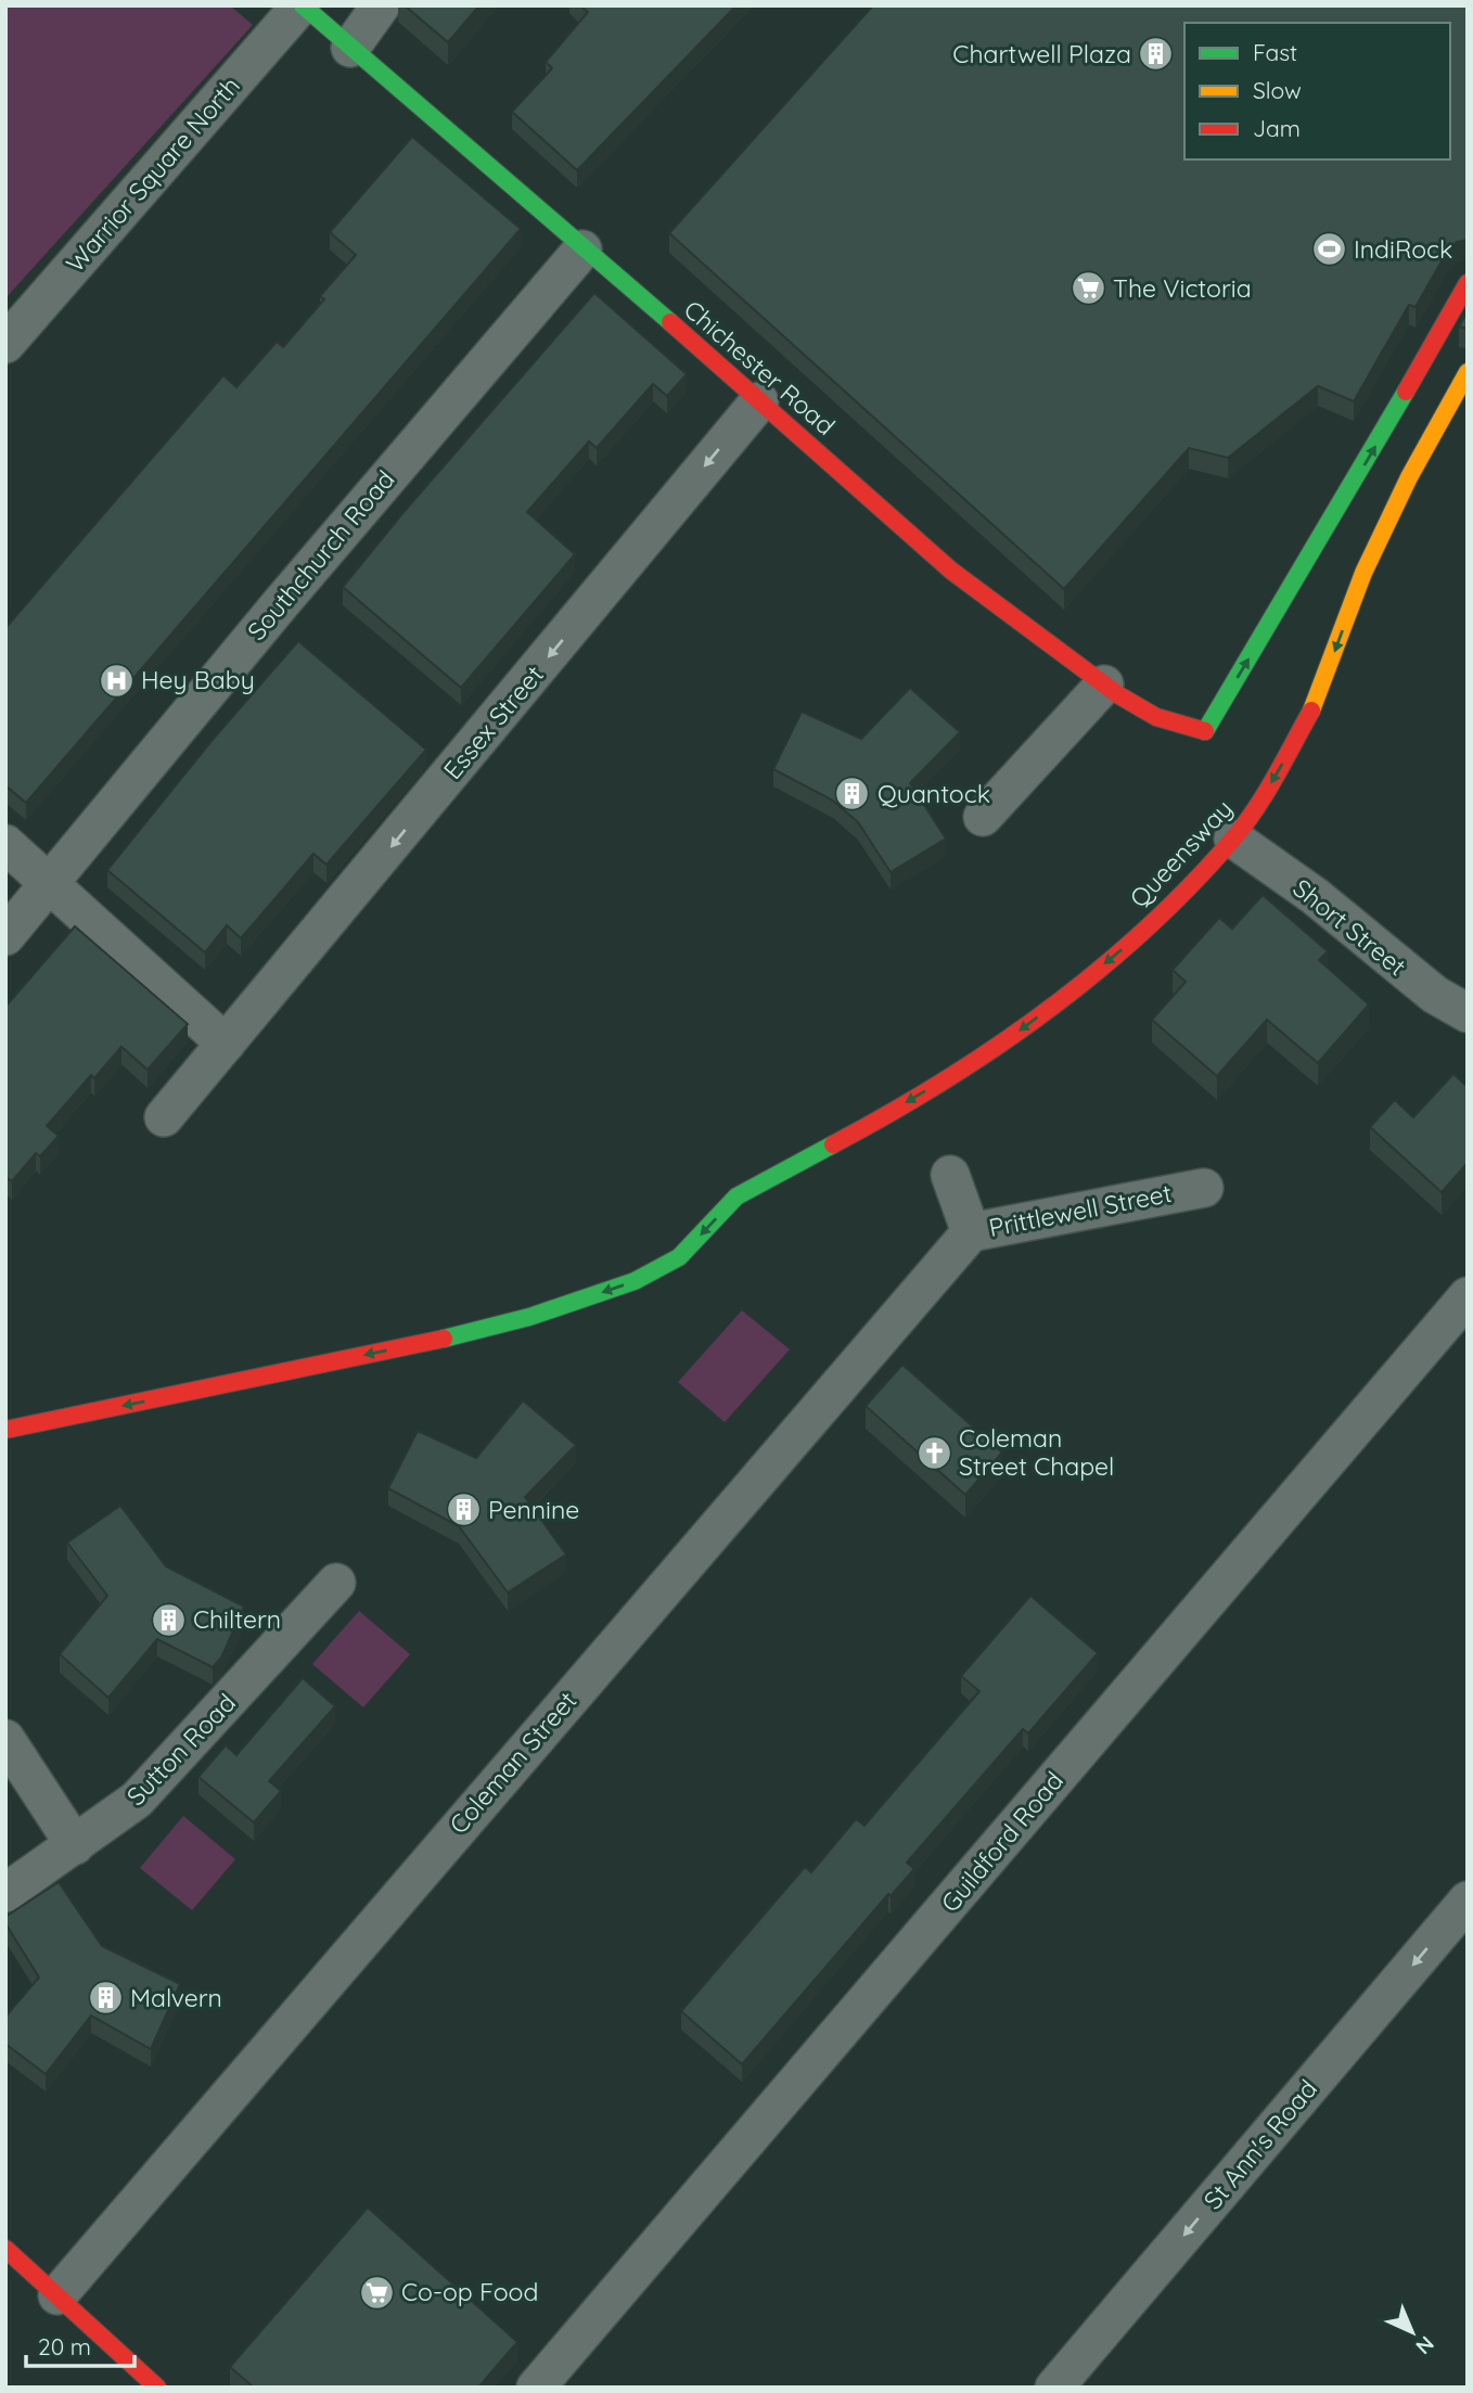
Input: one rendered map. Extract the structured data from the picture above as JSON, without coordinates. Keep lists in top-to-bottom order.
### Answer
{
  "streets": {
    "main road": ["Chichester Road", "Queensway"],
    "street": [
      "Warrior Square North",
      "Southchurch Road",
      "Essex Street",
      "Short Street",
      "Prittlewell Street",
      "Sutton Road",
      "Coleman Street",
      "Guildford Road",
      "St Ann's Road"
    ]
  },
  "crossings": [
    ["Warrior Square North", "Chichester Road"],
    ["Chichester Road", "Southchurch Road"],
    ["Chichester Road", "Essex Street"],
    ["Queensway", "Short Street"],
    ["Prittlewell Street", "Coleman Street"]
  ],
  "one_way": ["Essex Street", "Queensway", "St Ann's Road"],
  "places": {
    "building": [
      "Chartwell Plaza",
      "Quantock",
      "Pennine",
      "Chiltern",
      "Malvern"
    ],
    "sports": ["IndiRock"],
    "supermarket": ["The Victoria", "Co-op Food"],
    "hospital": ["Hey Baby"],
    "church": ["Coleman Street Chapel"]
  },
  "legend": ["Fast", "Slow", "Jam"],
  "scale_bar": "20 m",
  "north": "bottom right"
}
